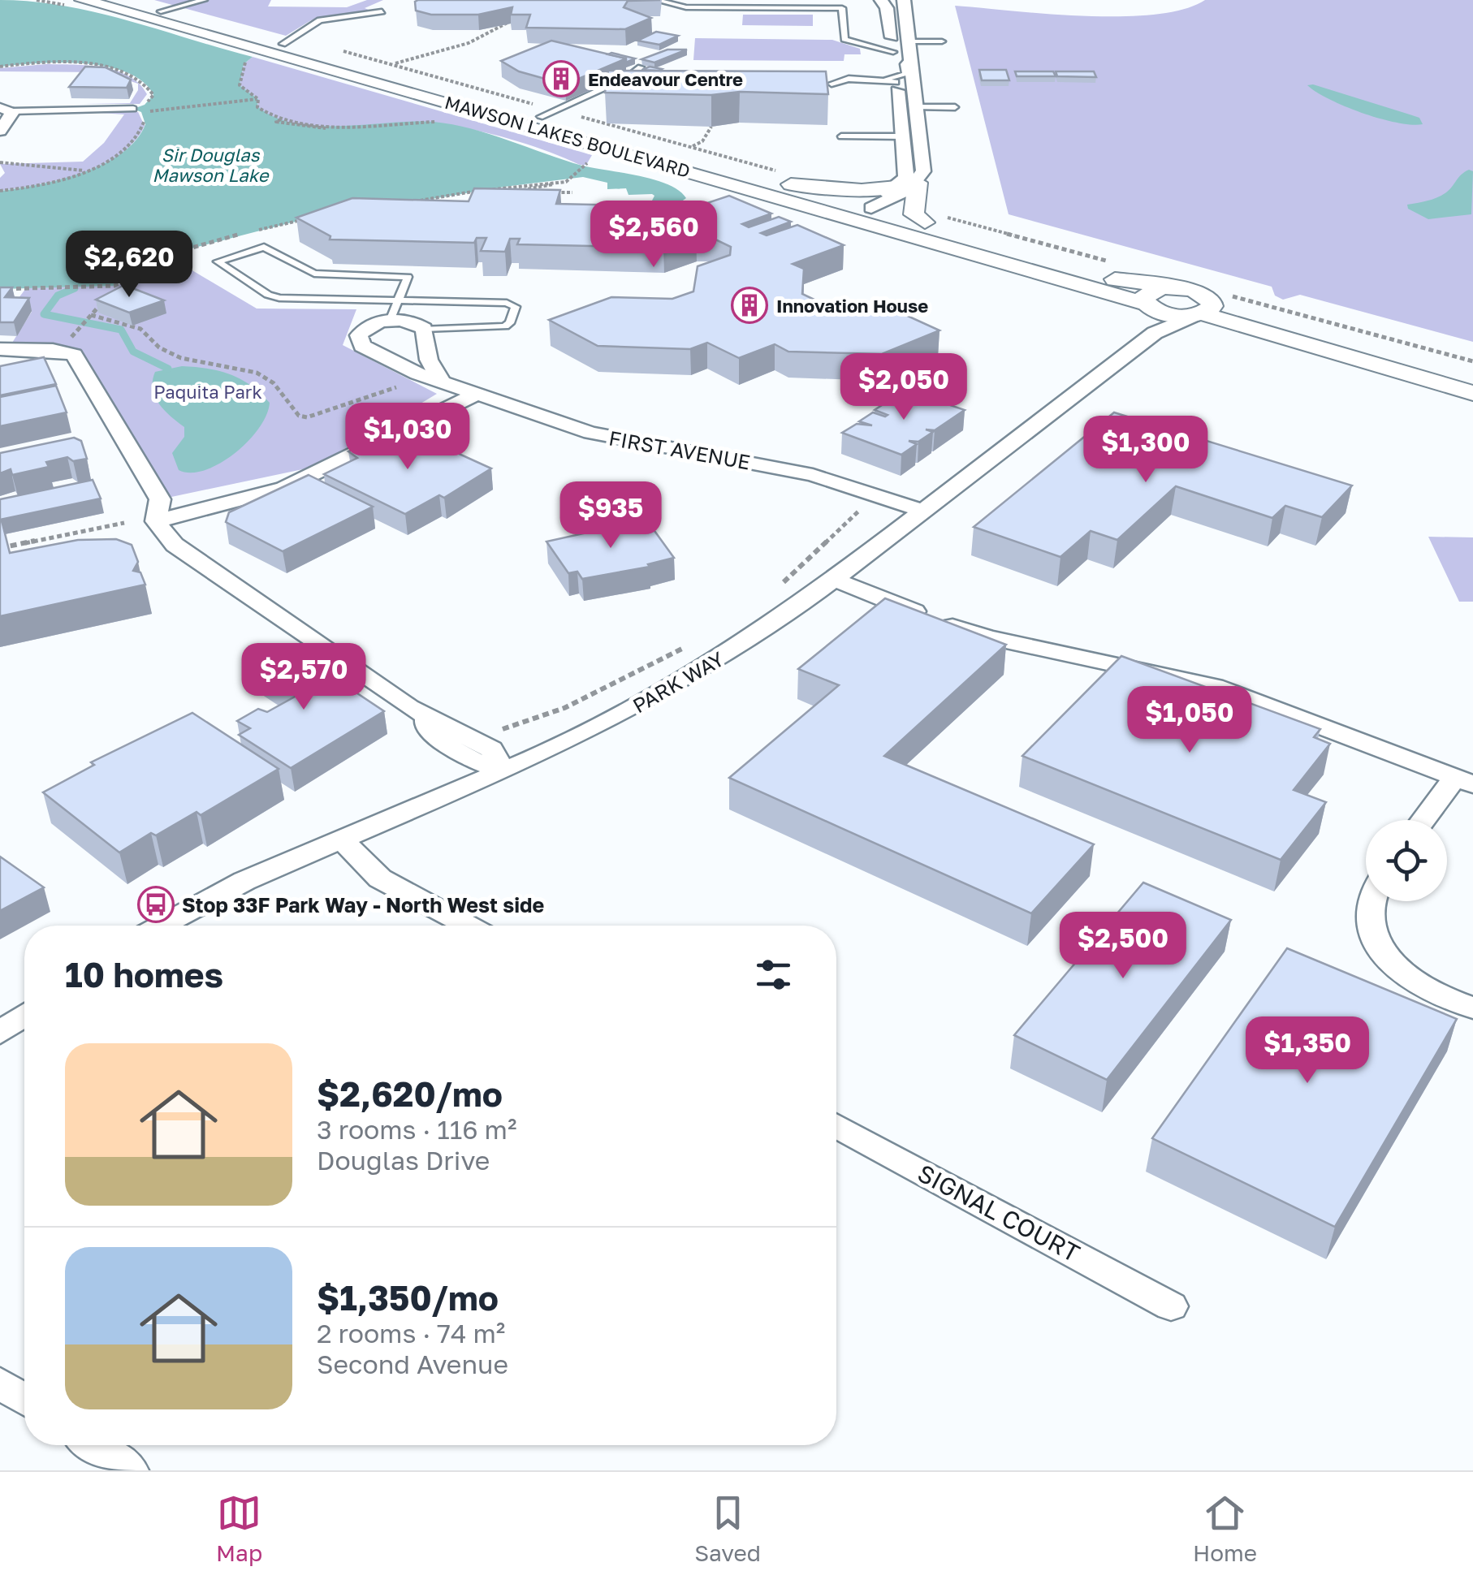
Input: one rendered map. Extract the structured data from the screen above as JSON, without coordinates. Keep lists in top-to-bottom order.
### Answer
{
  "streets": {
    "street": [
      "MAWSON LAKES BOULEVARD",
      "FIRST AVENUE",
      "PARK WAY",
      "SIGNAL COURT"
    ]
  },
  "crossings": [
    ["MAWSON LAKES BOULEVARD", "PARK WAY"],
    ["FIRST AVENUE", "PARK WAY"]
  ],
  "water": ["Sir Douglas Mawson Lake"],
  "parks": ["Paquita Park"],
  "places": {
    "building": ["Endeavour Centre", "Innovation House"],
    "bus stop": ["Stop 33F Park Way - North West side"]
  },
  "page": {
    "price": [
      "$2,560",
      "$2,620",
      "$2,050",
      "$1,030",
      "$1,300",
      "$935",
      "$2,570",
      "$1,050",
      "$2,500",
      "$1,350"
    ],
    "heading": "10 homes",
    "list": [
      {
        "name": "$2,620/mo",
        "note": "3 rooms · 116 m² · Douglas Drive"
      },
      {
        "name": "$1,350/mo",
        "note": "2 rooms · 74 m² · Second Avenue"
      }
    ],
    "tabs": ["Map", "Saved", "Home"]
  }
}
